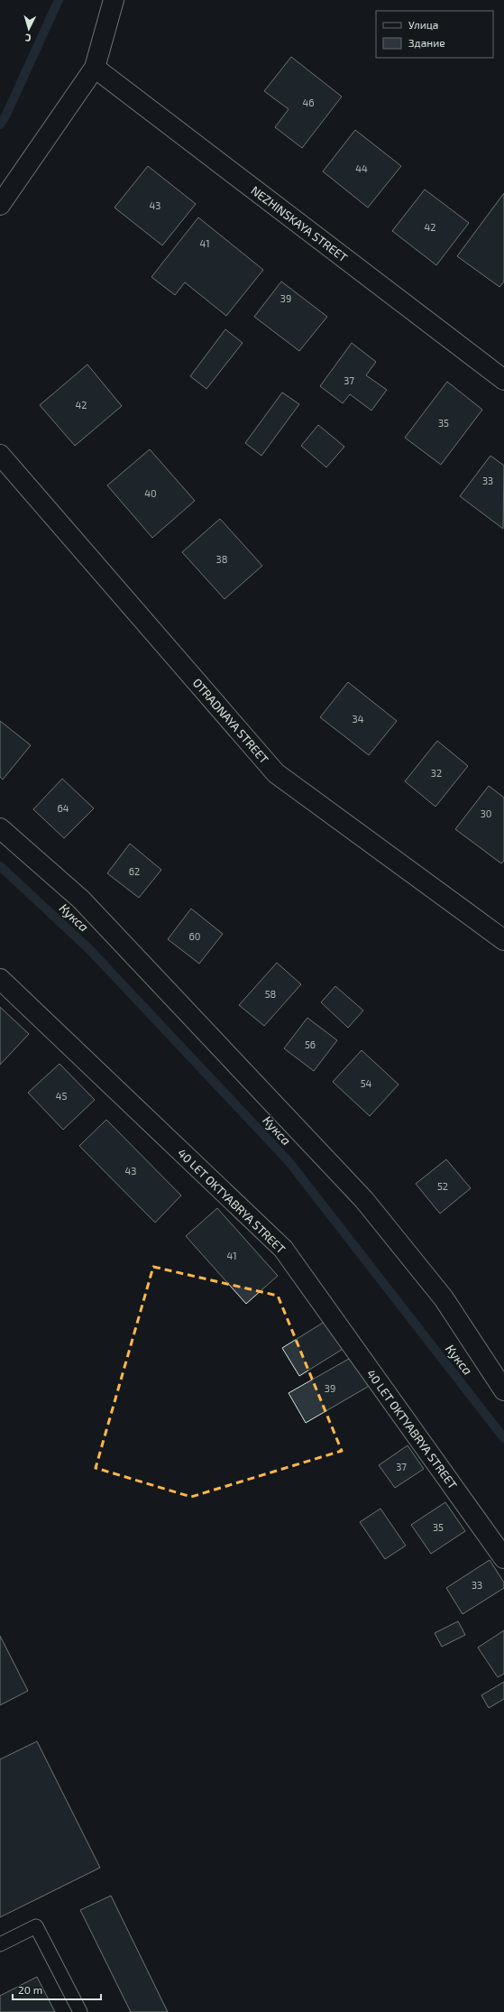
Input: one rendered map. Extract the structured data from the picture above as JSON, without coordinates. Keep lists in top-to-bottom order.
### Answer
{
  "streets": {
    "street": ["NEZHINSKAYA STREET", "OTRADNAYA STREET", "40 LET OKTYABRYA STREET"]
  },
  "water": ["Кукса"],
  "house_numbers": [
    "46",
    "44",
    "43",
    "42",
    "41",
    "39",
    "37",
    "42",
    "35",
    "33",
    "40",
    "38",
    "34",
    "32",
    "64",
    "30",
    "62",
    "60",
    "58",
    "56",
    "54",
    "45",
    "43",
    "52",
    "41",
    "39",
    "37",
    "35",
    "33"
  ],
  "legend": ["Улица", "Здание"],
  "scale_bar": "20 m",
  "north": "bottom"
}
